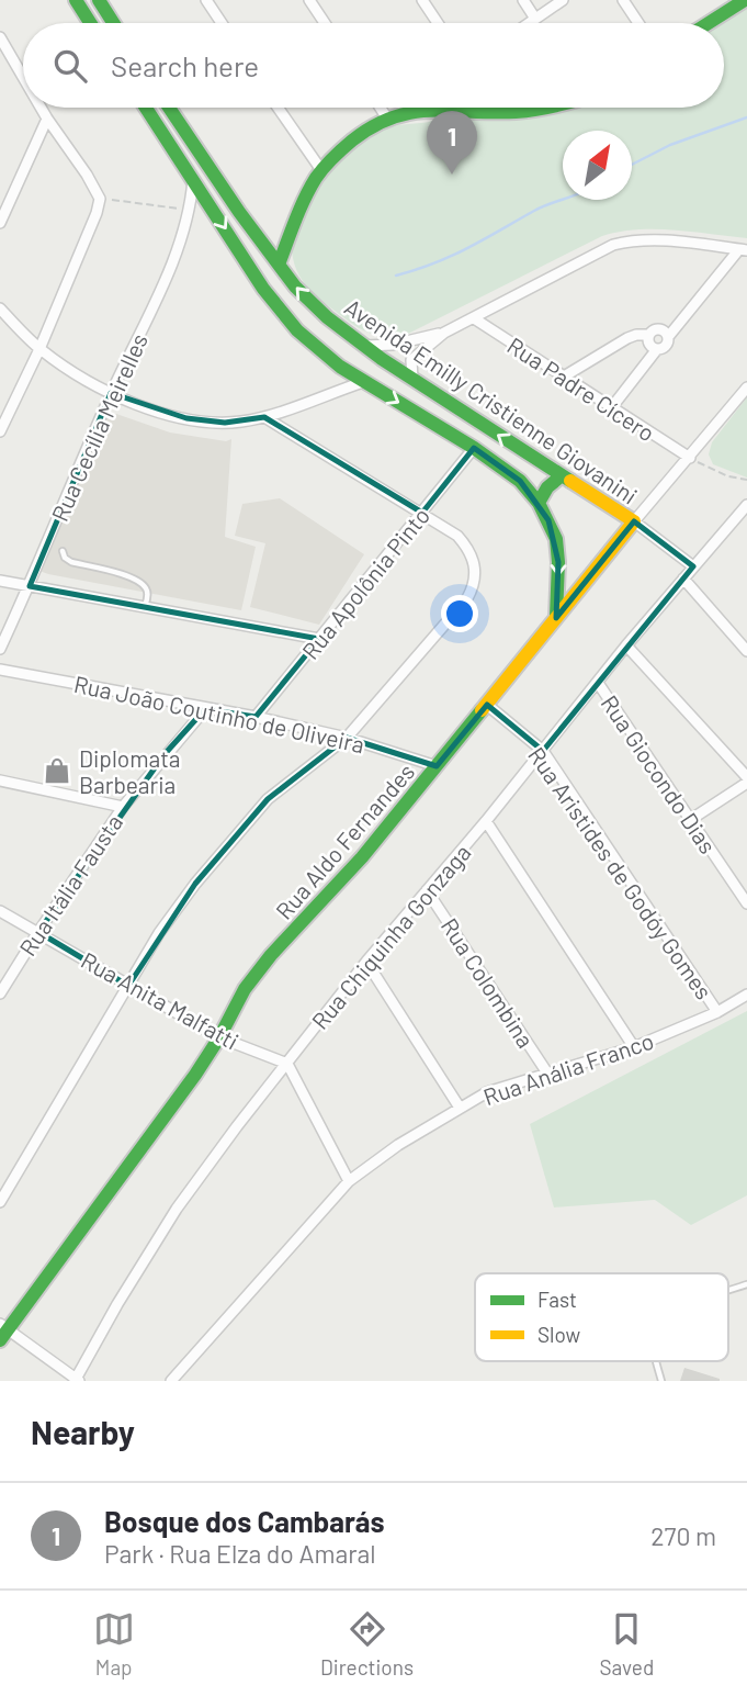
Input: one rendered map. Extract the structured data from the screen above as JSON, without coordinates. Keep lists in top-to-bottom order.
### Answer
{
  "streets": {
    "street": [
      "Rua Padre Cícero",
      "Avenida Emilly Cristienne Giovanini",
      "Rua Cecília Meirelles",
      "Rua Apolônia Pinto",
      "Rua João Coutinho de Oliveira",
      "Rua Giocondo Dias",
      "Rua Aldo Fernandes",
      "Rua Aristides de Godóy Gomes",
      "Rua Itália Fausta",
      "Rua Chiquinha Gonzaga",
      "Rua Colombina",
      "Rua Anita Malfatti",
      "Rua Anália Franco"
    ]
  },
  "crossings": [
    ["Rua Padre Cícero", "Rua Aldo Fernandes"],
    ["Avenida Emilly Cristienne Giovanini", "Rua Aldo Fernandes"],
    ["Rua Apolônia Pinto", "Rua João Coutinho de Oliveira"],
    ["Rua João Coutinho de Oliveira", "Rua Aldo Fernandes"],
    ["Rua João Coutinho de Oliveira", "Rua Itália Fausta"],
    ["Rua Giocondo Dias", "Rua Chiquinha Gonzaga"],
    ["Rua Aldo Fernandes", "Rua Aristides de Godóy Gomes"],
    ["Rua Aldo Fernandes", "Rua Anita Malfatti"],
    ["Rua Aristides de Godóy Gomes", "Rua Chiquinha Gonzaga"],
    ["Rua Aristides de Godóy Gomes", "Rua Anália Franco"],
    ["Rua Itália Fausta", "Rua Anita Malfatti"],
    ["Rua Chiquinha Gonzaga", "Rua Colombina"],
    ["Rua Chiquinha Gonzaga", "Rua Anita Malfatti"],
    ["Rua Colombina", "Rua Anália Franco"]
  ],
  "places": {
    "shop": ["Diplomata Barbearia"]
  },
  "legend": ["Fast", "Slow"],
  "north": "top right",
  "page": {
    "search": "Search here",
    "pins": "1",
    "heading": "Nearby",
    "list": [
      {
        "mark": "1",
        "name": "Bosque dos Cambarás",
        "note": "Park · Rua Elza do Amaral",
        "value": "270 m"
      }
    ],
    "nav": ["Map", "Directions", "Saved"]
  }
}
